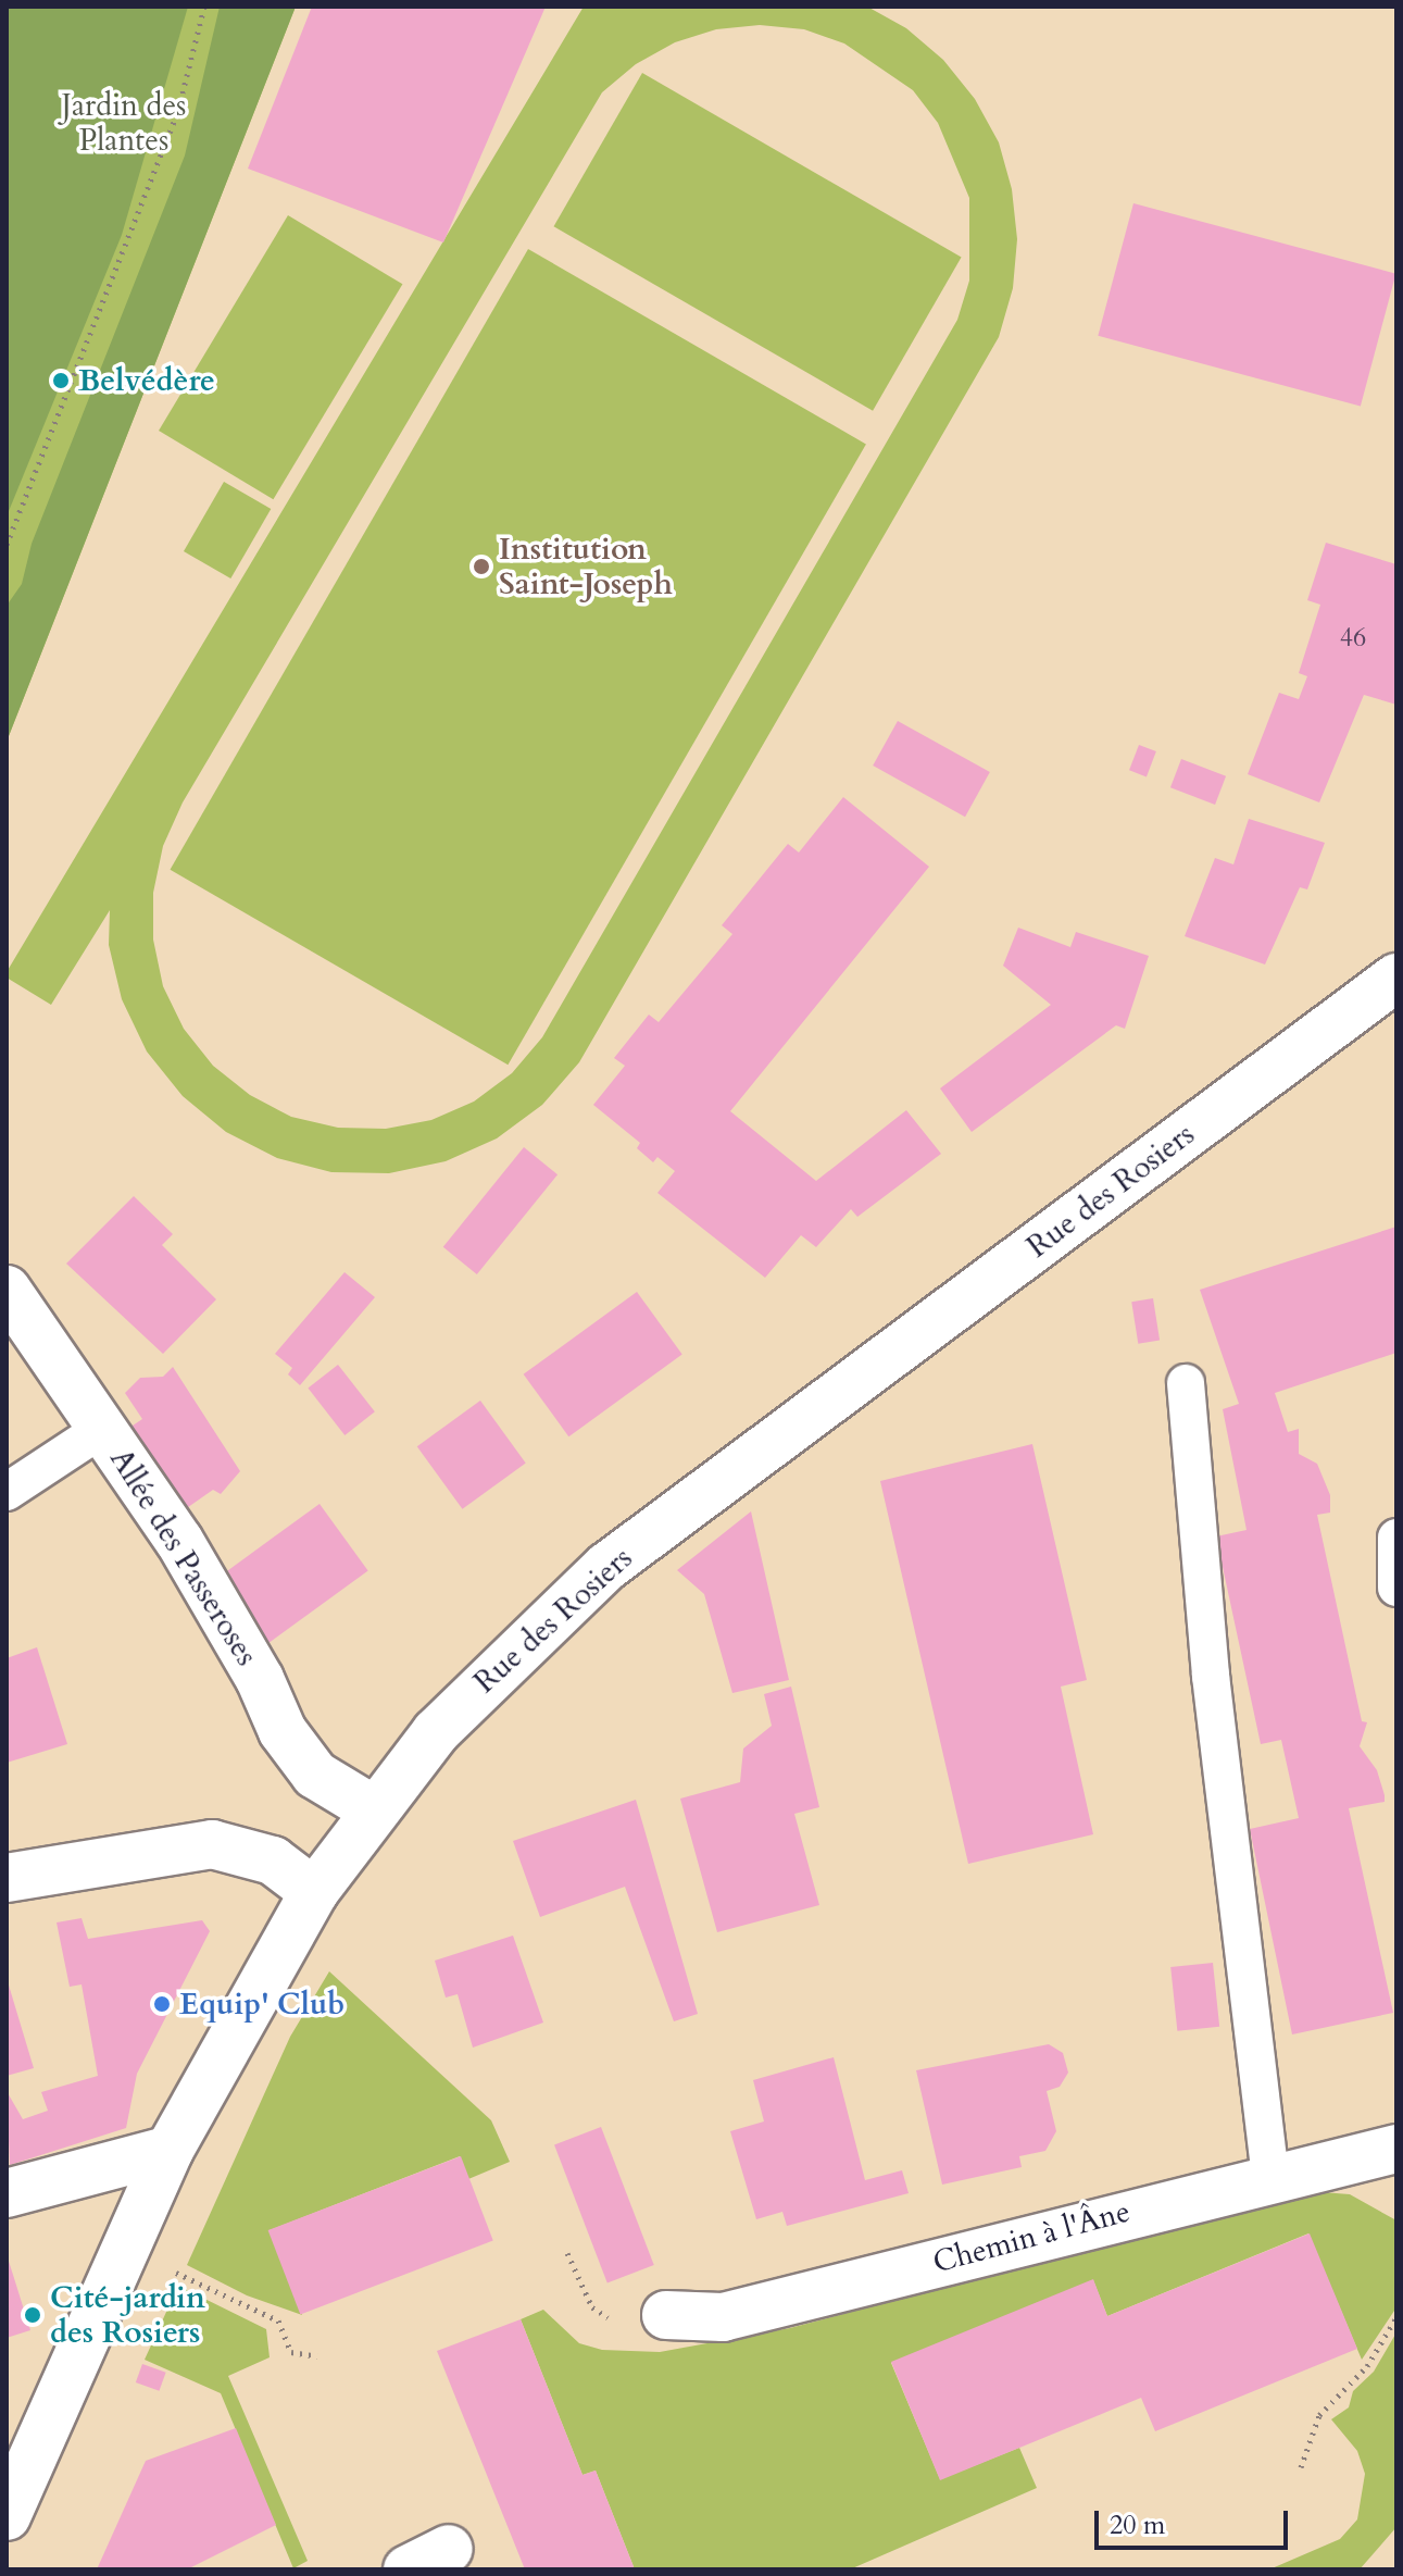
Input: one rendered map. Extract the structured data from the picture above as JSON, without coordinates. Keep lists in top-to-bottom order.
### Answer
{
  "streets": {
    "street": ["Rue des Rosiers", "Allée des Passeroses", "Chemin à l'Âne"]
  },
  "crossings": [
    ["Rue des Rosiers", "Allée des Passeroses"]
  ],
  "parks": ["Jardin des Plantes"],
  "places": [
    "Belvédère",
    "Institution Saint-Joseph",
    "Equip' Club",
    "Cité-jardin des Rosiers"
  ],
  "house_numbers": ["46"],
  "scale_bar": "20 m"
}
